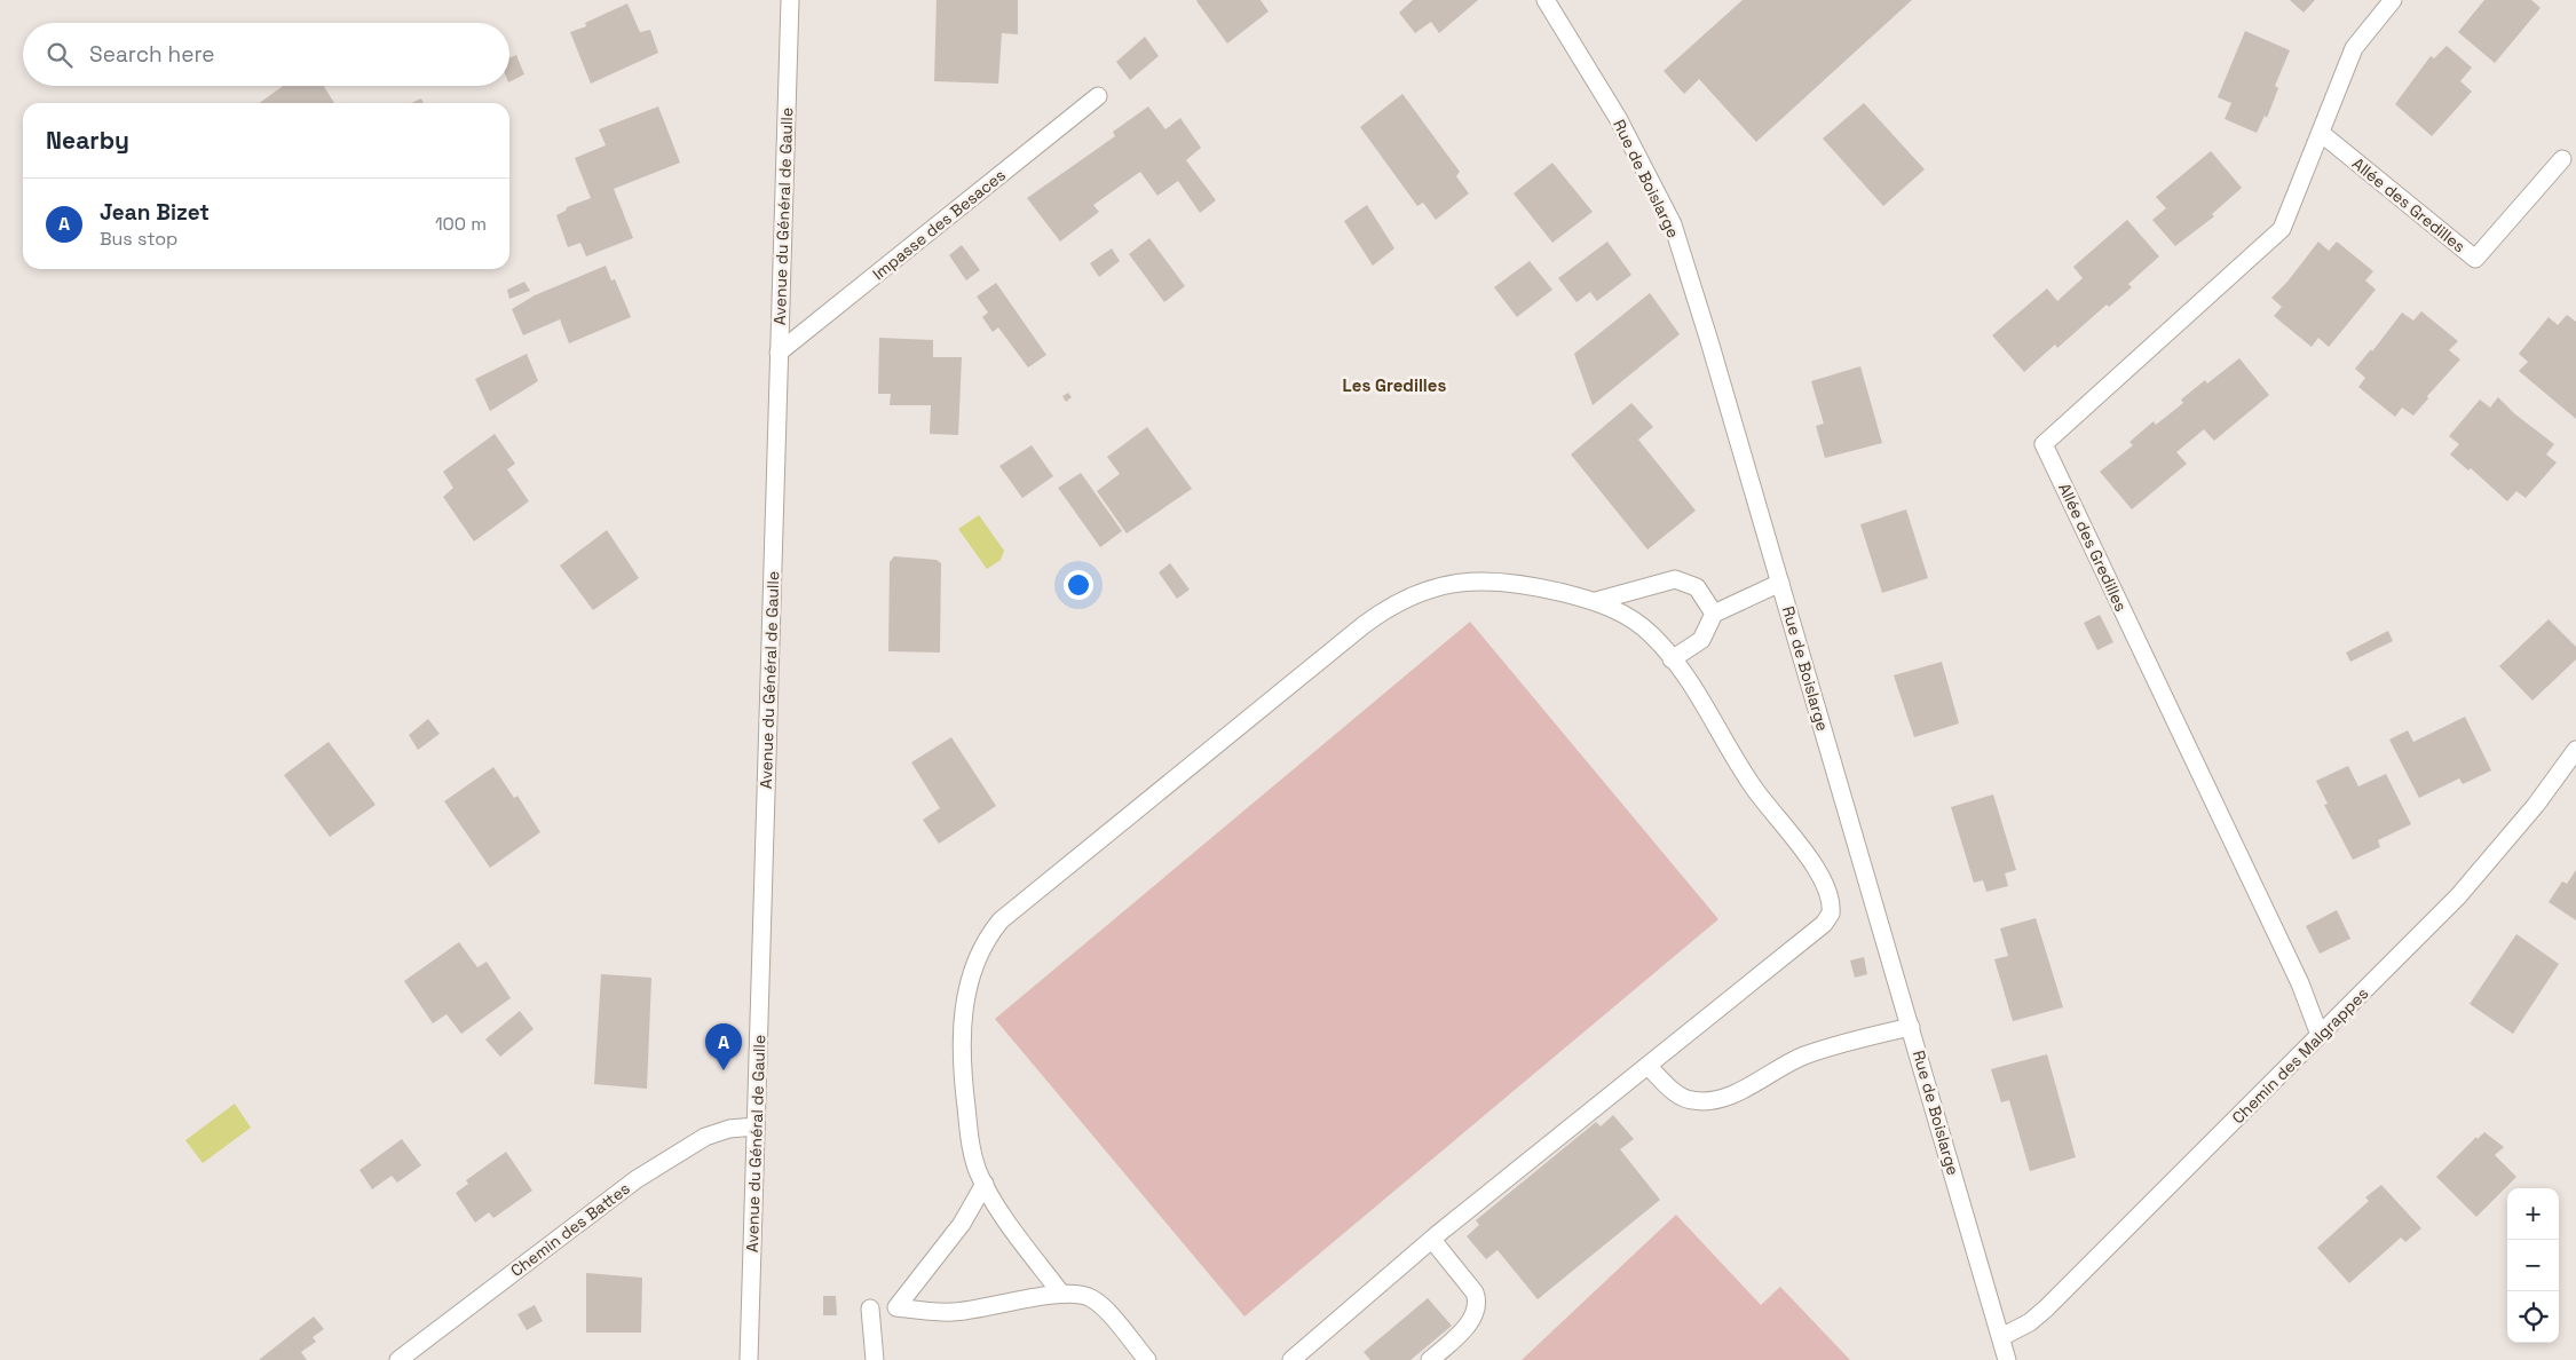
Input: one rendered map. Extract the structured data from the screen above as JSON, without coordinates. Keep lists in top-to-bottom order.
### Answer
{
  "streets": {
    "street": [
      "Rue de Boislarge",
      "Allée des Gredilles",
      "Avenue du Général de Gaulle",
      "Impasse des Besaces",
      "Chemin des Malgrappes",
      "Chemin des Battes"
    ]
  },
  "crossings": [
    ["Rue de Boislarge", "Chemin des Malgrappes"],
    ["Allée des Gredilles", "Chemin des Malgrappes"],
    ["Avenue du Général de Gaulle", "Impasse des Besaces"],
    ["Avenue du Général de Gaulle", "Chemin des Battes"]
  ],
  "districts": ["Les Gredilles"],
  "page": {
    "search": "Search here",
    "heading": "Nearby",
    "list": [
      {
        "mark": "A",
        "name": "Jean Bizet",
        "note": "Bus stop",
        "value": "100 m"
      }
    ],
    "pins": "A",
    "map_buttons": ["+", "−"]
  }
}
